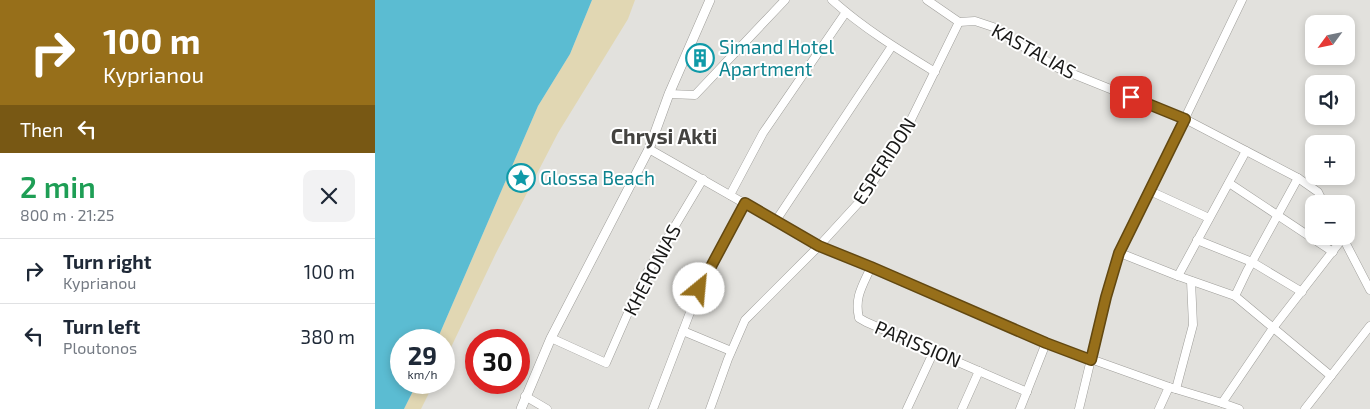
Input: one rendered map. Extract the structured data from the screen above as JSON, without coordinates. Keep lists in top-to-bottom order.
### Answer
{
  "streets": {
    "street": [
      "KASTALIAS",
      "ESPERIDON",
      "KHERONIAS",
      "PARISSION"
    ]
  },
  "crossings": [
    ["KASTALIAS", "ESPERIDON"]
  ],
  "districts": ["Chrysi Akti"],
  "places": {
    "building": ["Simand Hotel Apartment"],
    "place": ["Glossa Beach"]
  },
  "north": "bottom left",
  "page": {
    "turn": ["100 m", "Kyprianou"],
    "map_buttons": ["+", "−"],
    "then": "Then",
    "heading": ["2 min", "800 m · 21:25"],
    "list": [
      {
        "name": "Turn right",
        "note": "Kyprianou",
        "value": "100 m"
      },
      {
        "name": "Turn left",
        "note": "Ploutonos",
        "value": "380 m"
      }
    ],
    "speed": "29 km/h",
    "limit": "30"
  }
}
